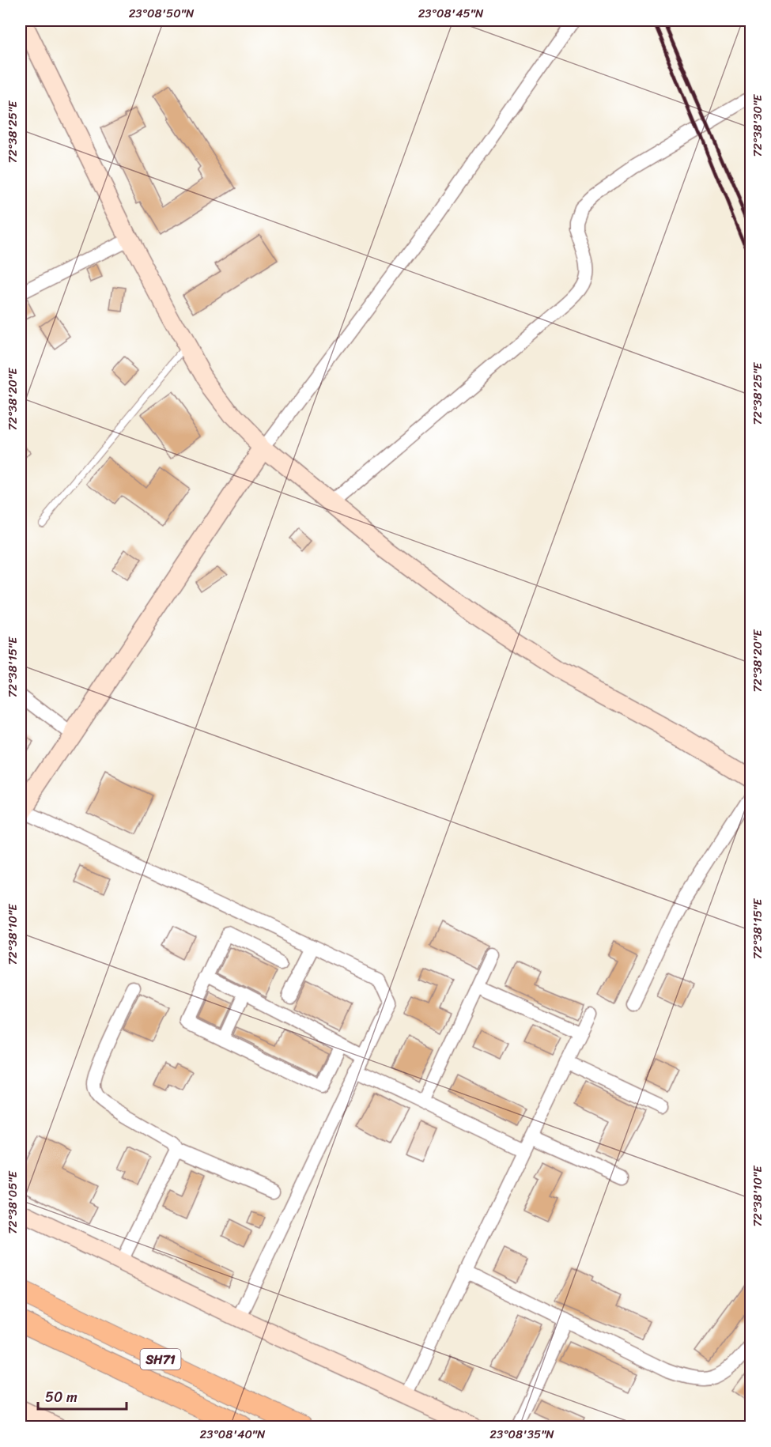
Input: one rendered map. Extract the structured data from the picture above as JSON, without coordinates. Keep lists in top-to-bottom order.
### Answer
{
  "streets": {
    "main road": ["SH71"]
  },
  "scale_bar": "50 m",
  "coordinates": [
    "23°08'50\"N",
    "23°08'45\"N",
    "72°38'30\"E",
    "72°38'25\"E",
    "72°38'20\"E",
    "72°38'15\"E",
    "72°38'10\"E",
    "72°38'05\"E",
    "23°08'40\"N",
    "23°08'35\"N"
  ]
}
